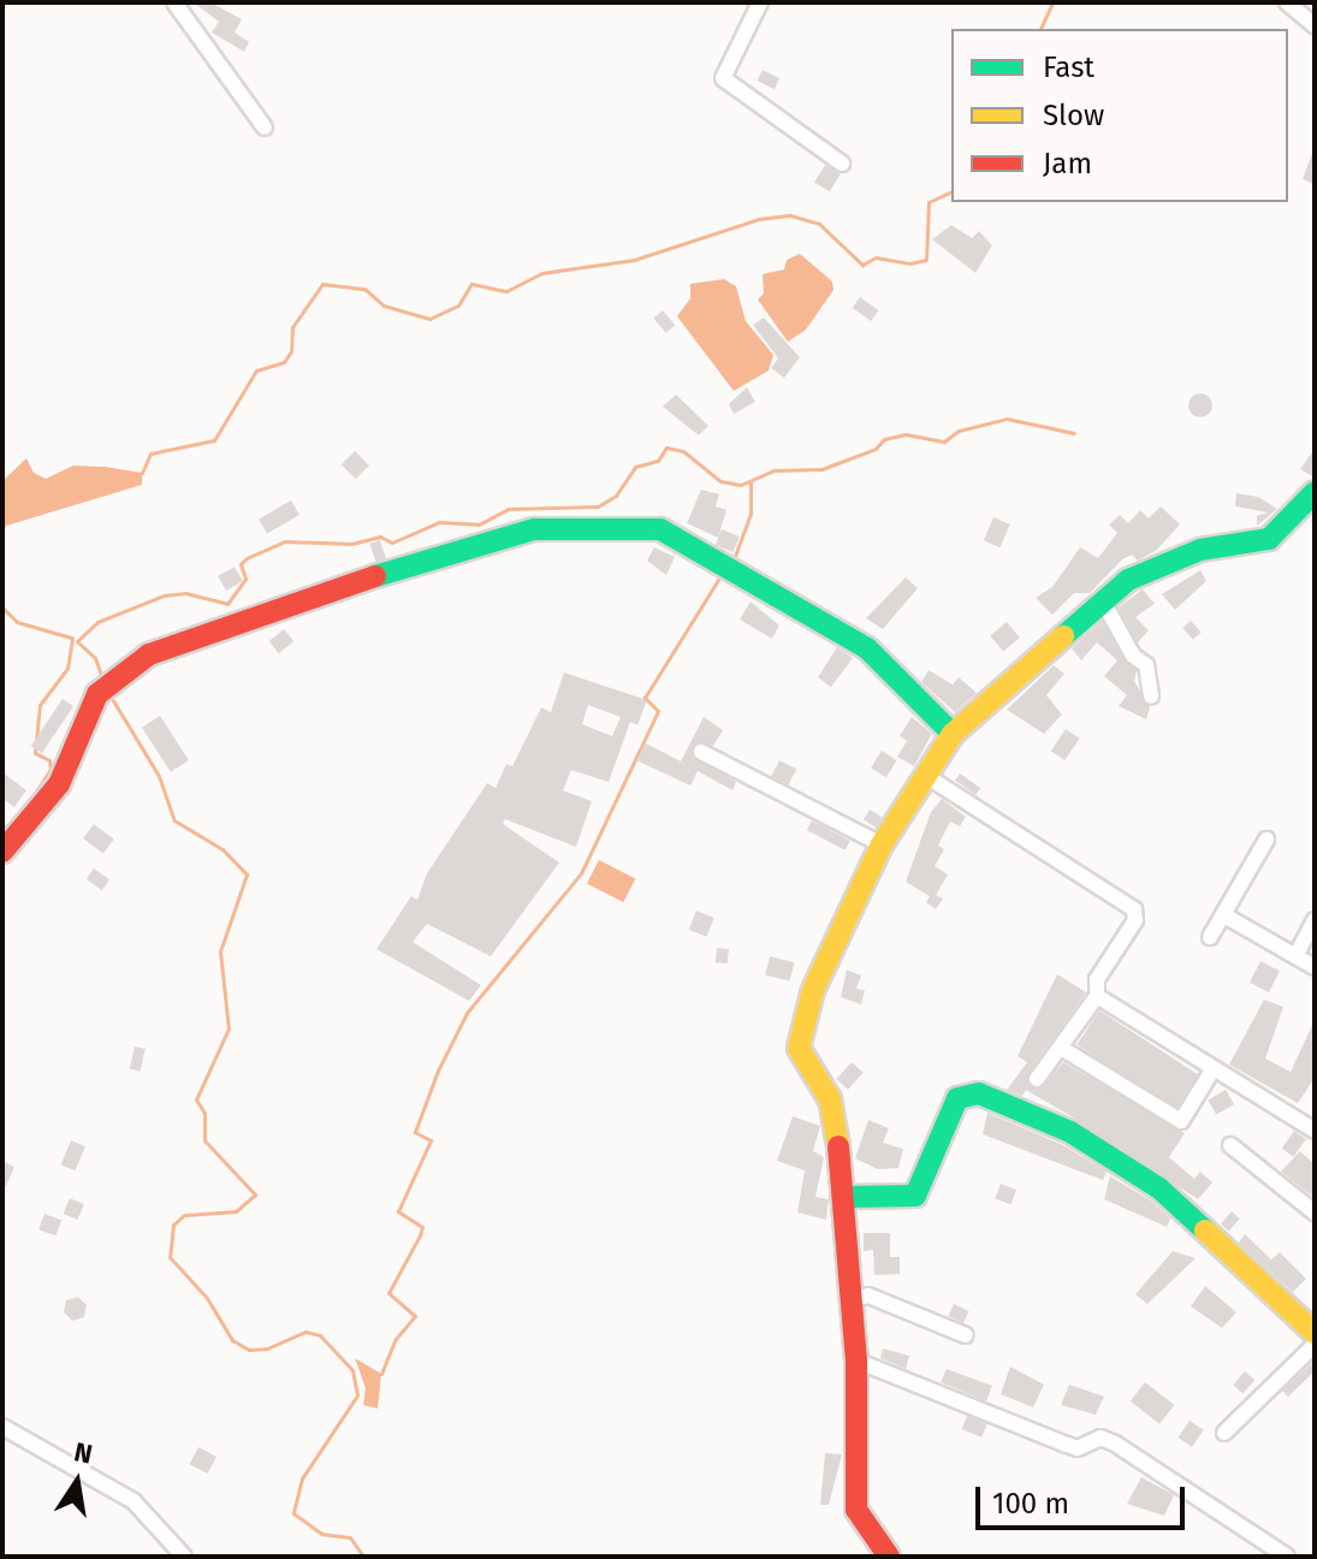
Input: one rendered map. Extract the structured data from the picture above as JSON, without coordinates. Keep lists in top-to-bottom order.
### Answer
{
  "legend": ["Fast", "Slow", "Jam"],
  "scale_bar": "100 m",
  "north": "top"
}
